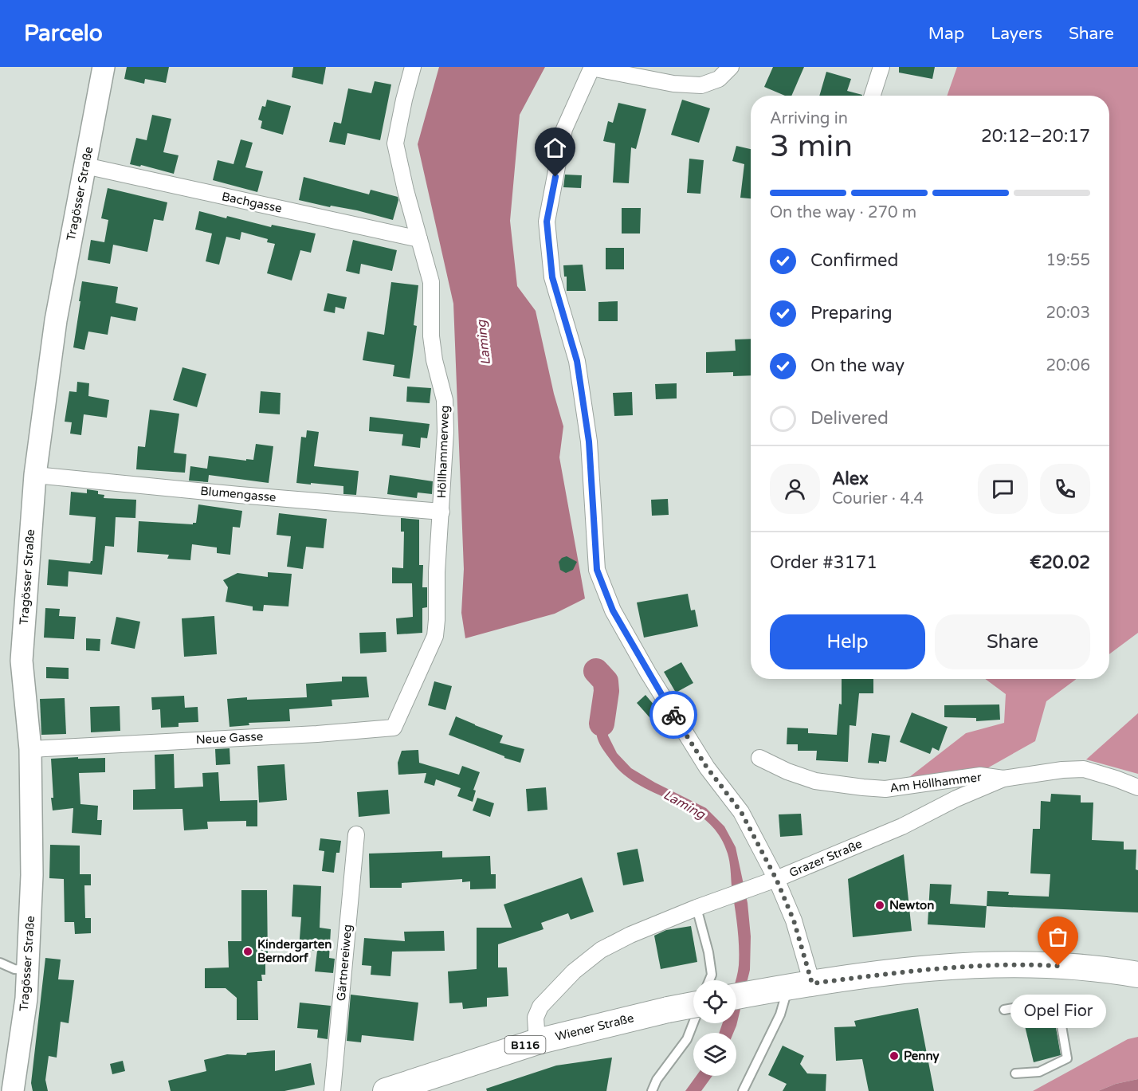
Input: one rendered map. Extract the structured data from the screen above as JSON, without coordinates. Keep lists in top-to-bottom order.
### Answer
{
  "streets": {
    "main road": ["Tragösser Straße", "Wiener Straße", "B116"],
    "street": [
      "Bachgasse",
      "Höllhammerweg",
      "Blumengasse",
      "Neue Gasse",
      "Am Höllhammer",
      "Grazer Straße",
      "Gärtnereiweg"
    ]
  },
  "crossings": [
    ["Tragösser Straße", "Bachgasse"],
    ["Tragösser Straße", "Blumengasse"],
    ["Tragösser Straße", "Neue Gasse"],
    ["Bachgasse", "Höllhammerweg"],
    ["Höllhammerweg", "Blumengasse"],
    ["Höllhammerweg", "Neue Gasse"],
    ["Am Höllhammer", "Grazer Straße"],
    ["Grazer Straße", "Wiener Straße"]
  ],
  "water": ["Laming"],
  "places": [
    "Newton",
    "Kindergarten Berndorf",
    "Opel Fior",
    "Penny"
  ],
  "page": {
    "header": "Parcelo",
    "nav": ["Map", "Layers", "Share"],
    "heading": ["3 min", "Arriving in", "20:12–20:17"],
    "panel": [
      "Alex",
      "Courier · 4.4",
      "Order #3171",
      "€20.02"
    ],
    "bar": "On the way · 270 m",
    "list": [
      ["Confirmed", "19:55"],
      ["Preparing", "20:03"],
      ["On the way", "20:06"],
      "Delivered"
    ],
    "buttons": ["Help", "Share"],
    "bubble": "Opel Fior"
  }
}
